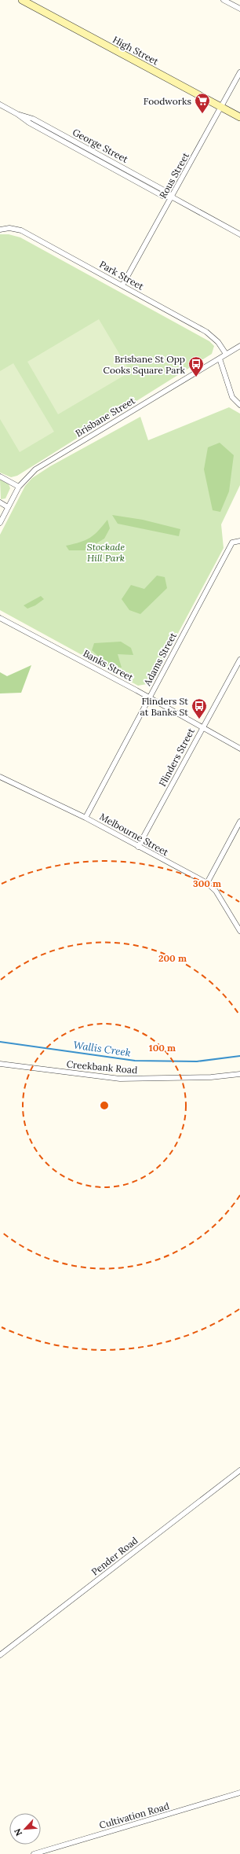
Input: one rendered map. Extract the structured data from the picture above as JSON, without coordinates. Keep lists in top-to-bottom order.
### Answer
{
  "streets": {
    "main road": ["High Street"],
    "street": [
      "George Street",
      "Rous Street",
      "Park Street",
      "Brisbane Street",
      "Adams Street",
      "Banks Street",
      "Flinders Street",
      "Melbourne Street",
      "Creekbank Road",
      "Pender Road",
      "Cultivation Road"
    ]
  },
  "crossings": [
    ["High Street", "Rous Street"],
    ["George Street", "Rous Street"],
    ["Rous Street", "Park Street"],
    ["Park Street", "Brisbane Street"],
    ["Adams Street", "Banks Street"],
    ["Adams Street", "Melbourne Street"],
    ["Banks Street", "Flinders Street"],
    ["Flinders Street", "Melbourne Street"]
  ],
  "water": ["Wallis Creek"],
  "parks": ["Stockade Hill Park"],
  "places": {
    "supermarket": ["Foodworks"],
    "bus stop": ["Brisbane St Opp Cooks Square Park", "Flinders St at Banks St"]
  },
  "north": "bottom left",
  "rings": ["300 m", "200 m", "100 m"]
}
